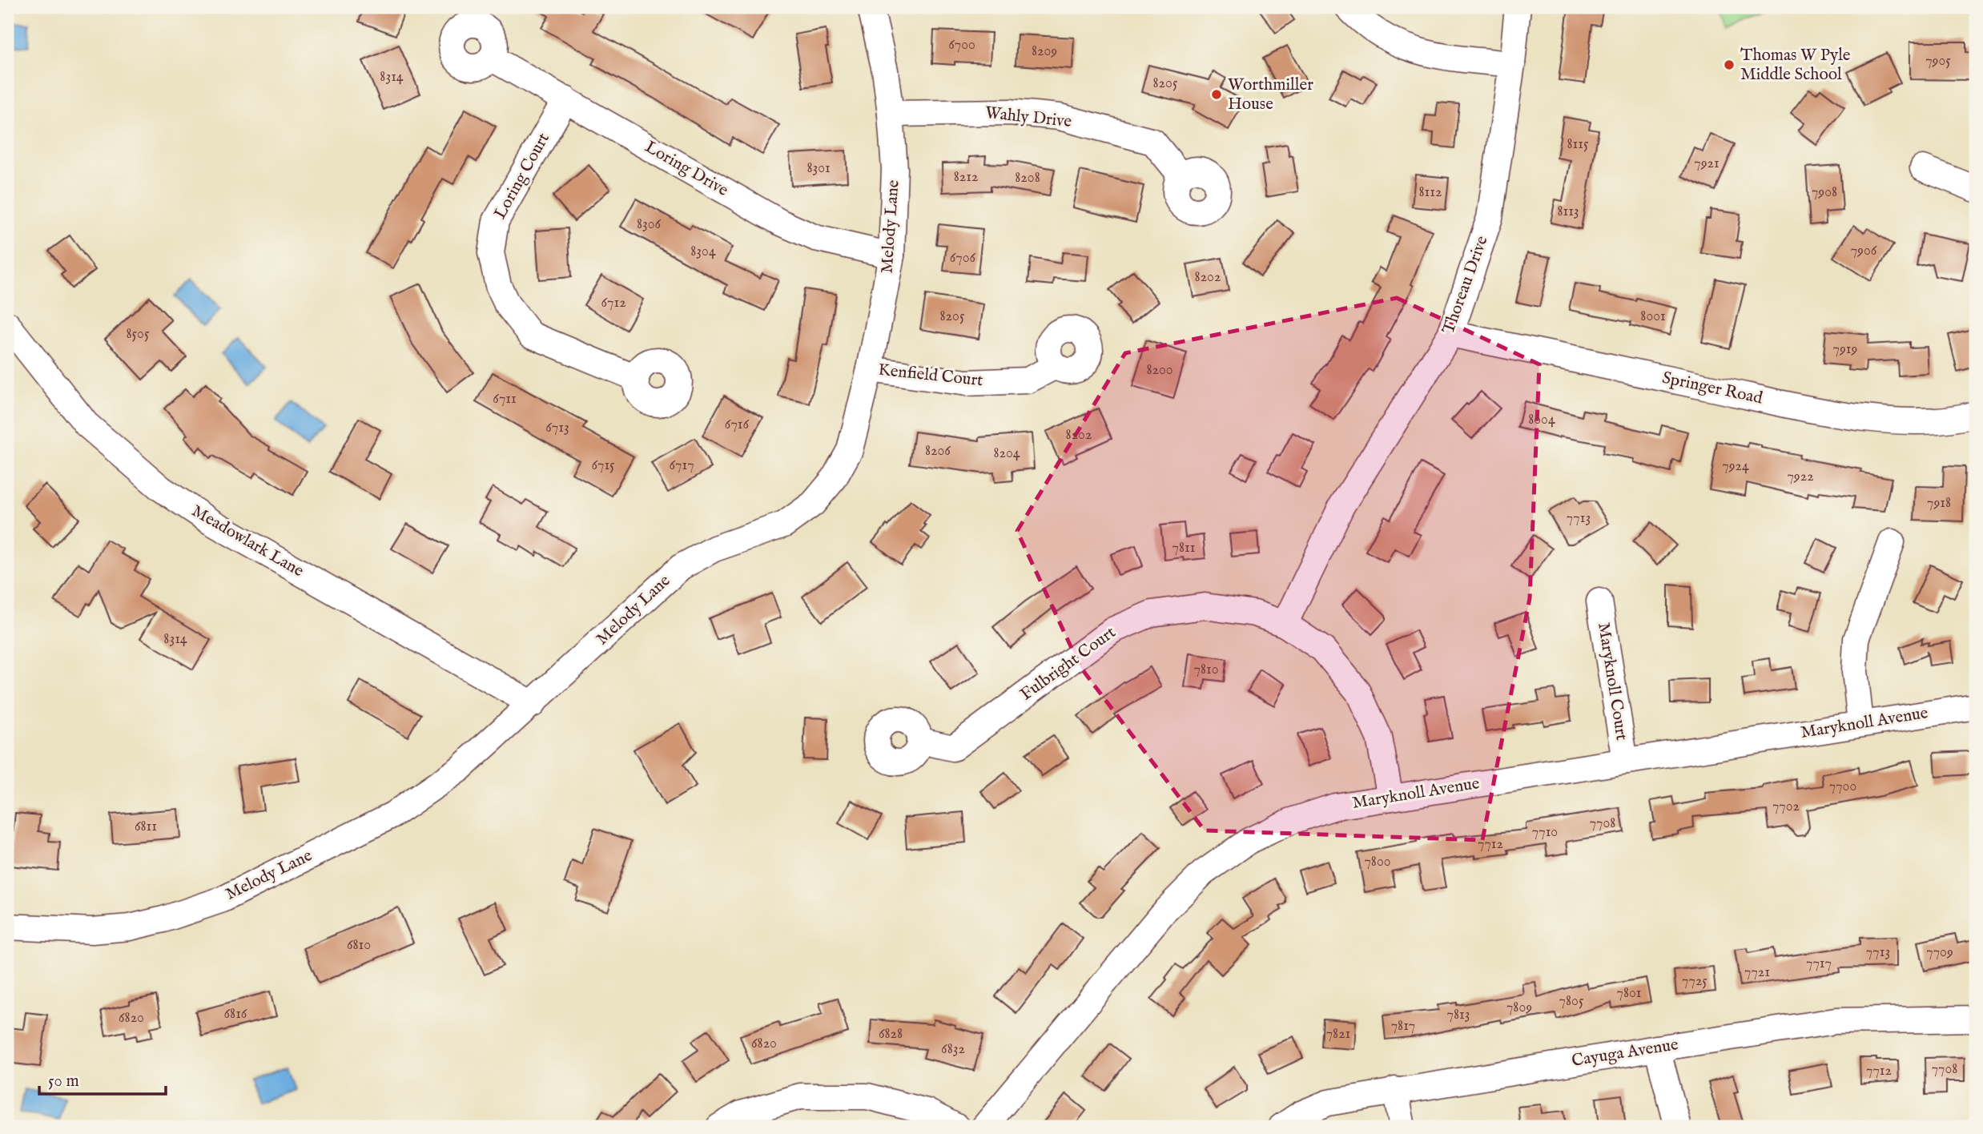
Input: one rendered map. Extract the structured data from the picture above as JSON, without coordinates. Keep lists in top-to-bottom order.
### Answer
{
  "streets": {
    "street": [
      "Wahly Drive",
      "Loring Drive",
      "Loring Court",
      "Melody Lane",
      "Thoreau Drive",
      "Kenfield Court",
      "Springer Road",
      "Meadowlark Lane",
      "Fulbright Court",
      "Maryknoll Court",
      "Maryknoll Avenue",
      "Cayuga Avenue"
    ]
  },
  "crossings": [
    ["Wahly Drive", "Melody Lane"],
    ["Loring Drive", "Loring Court"],
    ["Loring Drive", "Melody Lane"],
    ["Melody Lane", "Kenfield Court"],
    ["Melody Lane", "Meadowlark Lane"],
    ["Thoreau Drive", "Springer Road"],
    ["Thoreau Drive", "Fulbright Court"],
    ["Fulbright Court", "Maryknoll Avenue"],
    ["Maryknoll Court", "Maryknoll Avenue"]
  ],
  "places": ["Thomas W Pyle Middle School", "Worthmiller House"],
  "house_numbers": [
    "6700",
    "8209",
    "7905",
    "8314",
    "8205",
    "8115",
    "7921",
    "8301",
    "8212",
    "8208",
    "8112",
    "7908",
    "8113",
    "8306",
    "7906",
    "8304",
    "6706",
    "8202",
    "6712",
    "8205",
    "8001",
    "8505",
    "7919",
    "8200",
    "6711",
    "8004",
    "6716",
    "6713",
    "8202",
    "8206",
    "8204",
    "6715",
    "6717",
    "7924",
    "7922",
    "7918",
    "7713",
    "7811",
    "8314",
    "7810",
    "7700",
    "7702",
    "7708",
    "6811",
    "7710",
    "7712",
    "7800",
    "6810",
    "7713",
    "7709",
    "7717",
    "7721",
    "7725",
    "7801",
    "7805",
    "7809",
    "6816",
    "7813",
    "6820",
    "7817",
    "6828",
    "7821",
    "6820",
    "6832",
    "7708",
    "7712"
  ],
  "scale_bar": "50 m"
}
